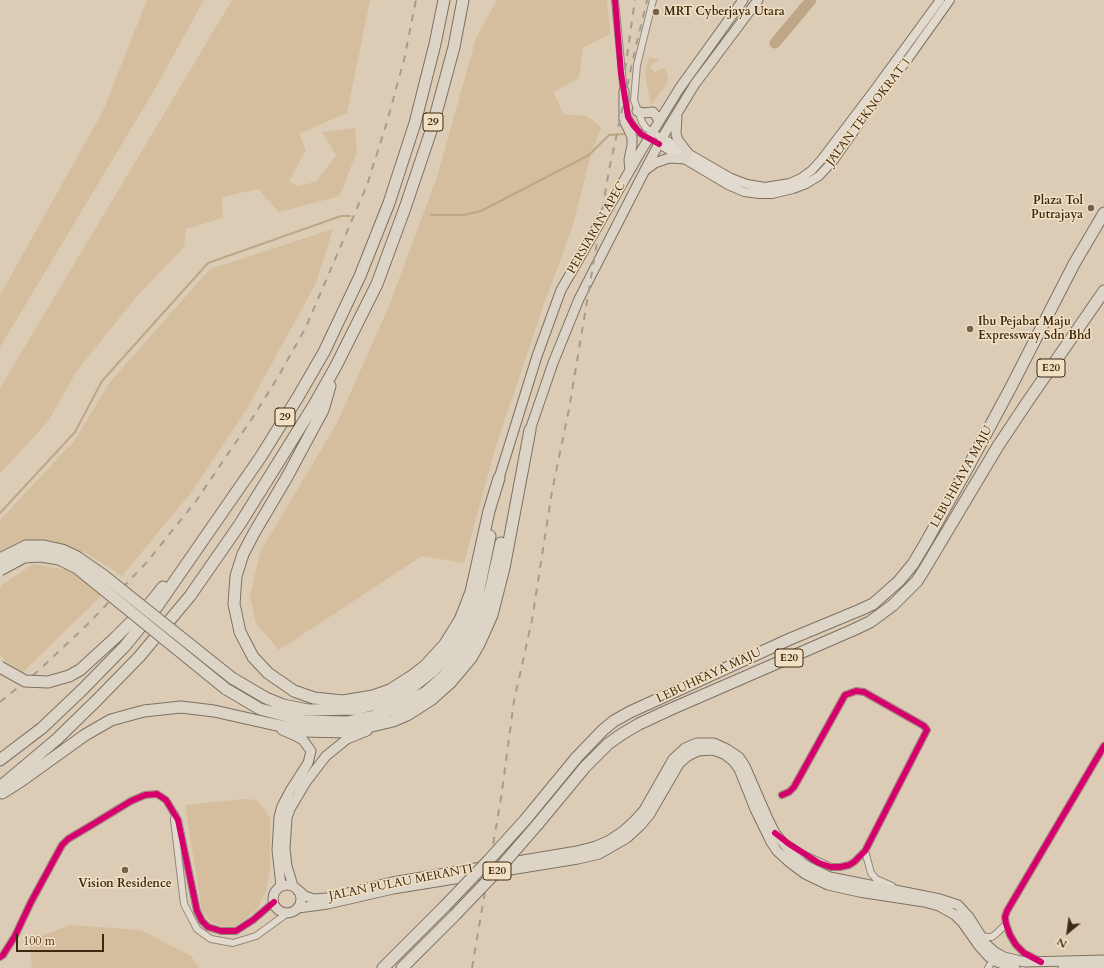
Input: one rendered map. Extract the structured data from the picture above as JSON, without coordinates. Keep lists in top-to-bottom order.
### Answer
{
  "streets": {
    "highway": ["29", "E20", "LEBUHRAYA MAJU"],
    "main road": ["JALAN TEKNOKRAT 1", "PERSIARAN APEC", "JALAN PULAU MERANTI"]
  },
  "crossings": [
    ["JALAN TEKNOKRAT 1", "PERSIARAN APEC"]
  ],
  "places": [
    "MRT Cyberjaya Utara",
    "Plaza Tol Putrajaya",
    "Ibu Pejabat Maju Expressway Sdn Bhd",
    "Vision Residence"
  ],
  "scale_bar": "100 m",
  "north": "bottom left"
}
